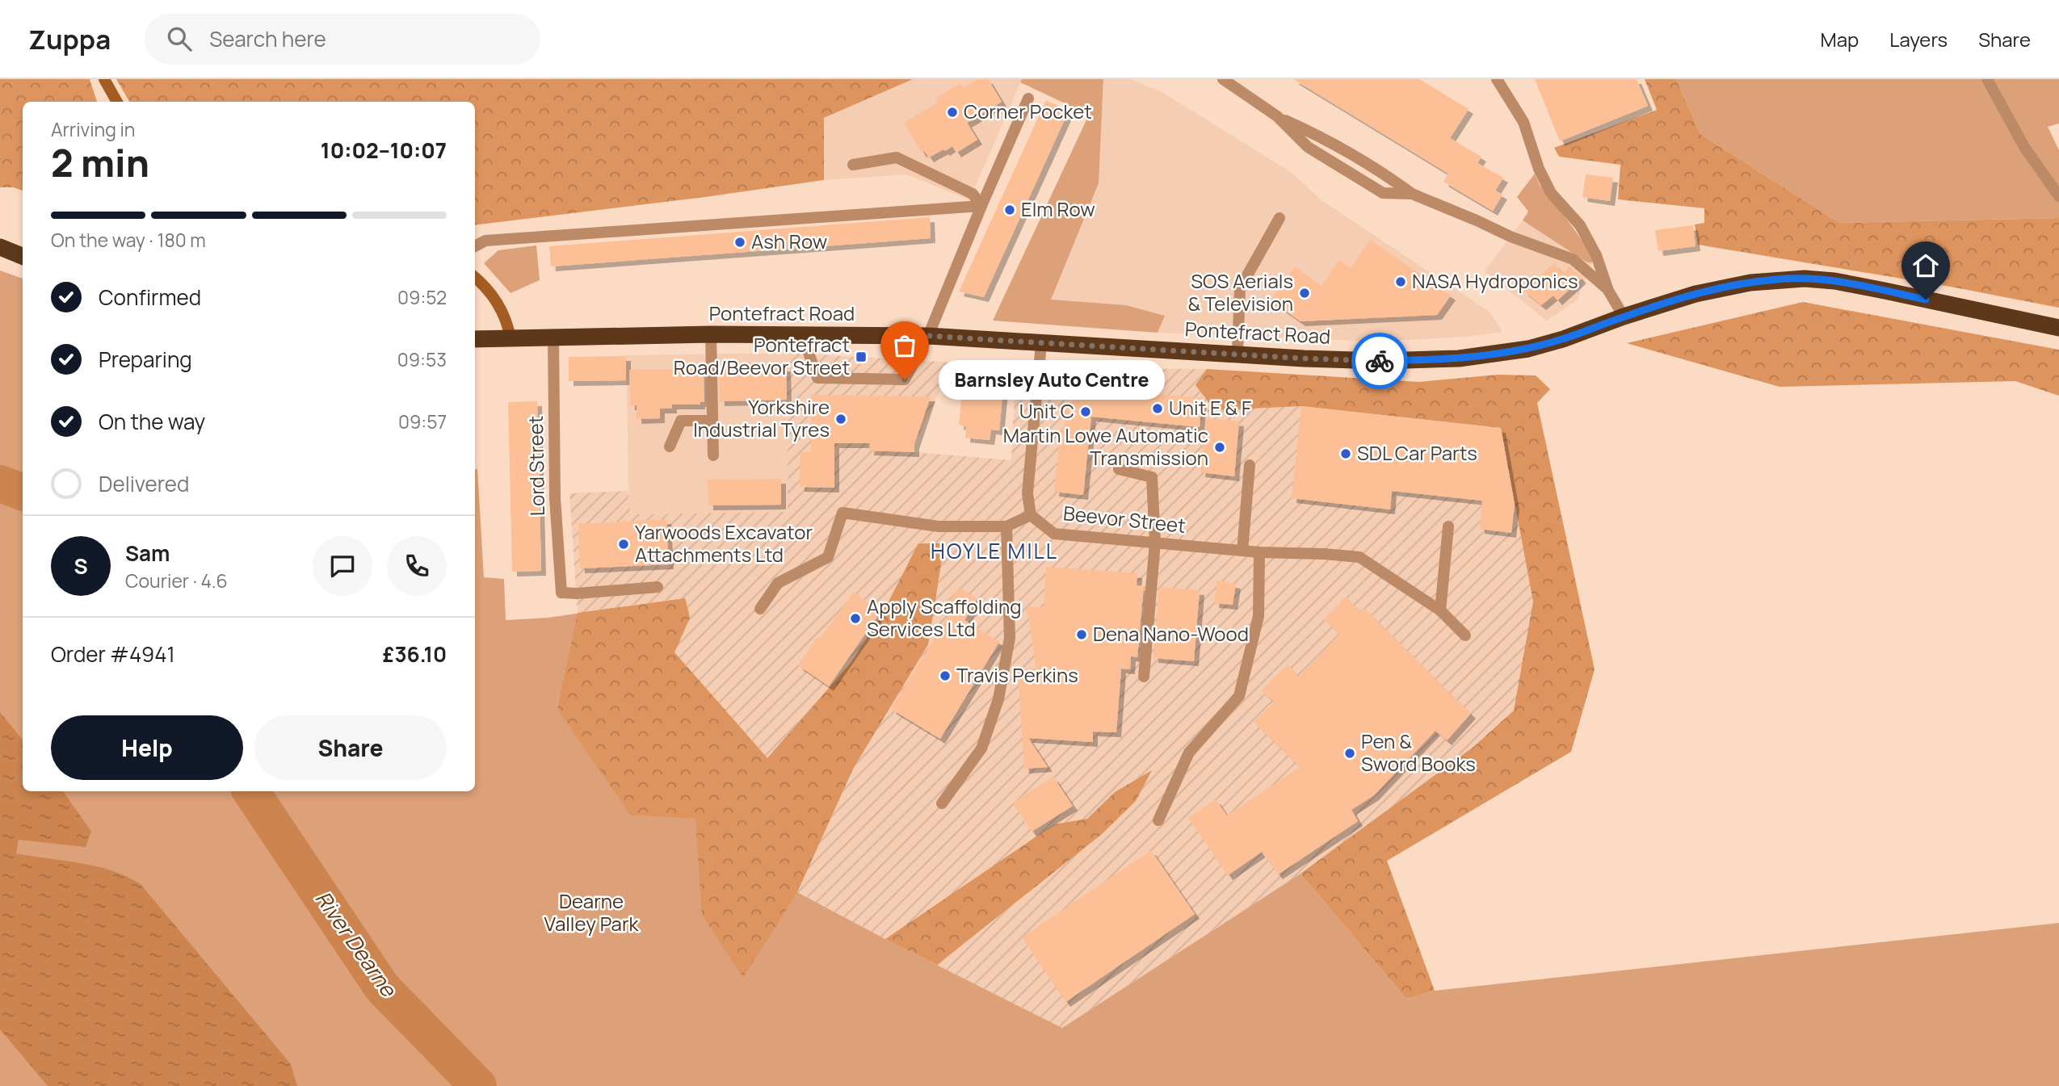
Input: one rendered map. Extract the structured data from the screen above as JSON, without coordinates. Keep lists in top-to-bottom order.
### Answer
{
  "streets": {
    "highway": ["Pontefract Road"],
    "street": ["Lord Street", "Beevor Street"]
  },
  "crossings": [
    ["Pontefract Road", "Lord Street"]
  ],
  "districts": ["HOYLE MILL"],
  "water": ["River Dearne"],
  "parks": ["Dearne Valley Park"],
  "places": {
    "other": [
      "Corner Pocket",
      "Elm Row",
      "Ash Row",
      "NASA Hydroponics",
      "SOS Aerials & Television",
      "Barnsley Auto Centre",
      "Unit E & F",
      "Unit C",
      "Yorkshire Industrial Tyres",
      "Martin Lowe Automatic Transmission",
      "SDL Car Parts",
      "Yarwoods Excavator Attachments Ltd",
      "Apply Scaffolding Services Ltd",
      "Dena Nano-Wood",
      "Travis Perkins",
      "Pen & Sword Books"
    ],
    "transit": ["Pontefract Road/Beevor Street"]
  },
  "page": {
    "header": "Zuppa",
    "search": "Search here",
    "nav": ["Map", "Layers", "Share"],
    "heading": ["2 min", "Arriving in", "10:02–10:07"],
    "panel": [
      "Sam",
      "Courier · 4.6",
      "Order #4941",
      "£36.10"
    ],
    "bar": "On the way · 180 m",
    "list": [
      ["Confirmed", "09:52"],
      ["Preparing", "09:53"],
      ["On the way", "09:57"],
      "Delivered"
    ],
    "bubble": "Barnsley Auto Centre",
    "round": "S",
    "buttons": ["Help", "Share"]
  }
}
